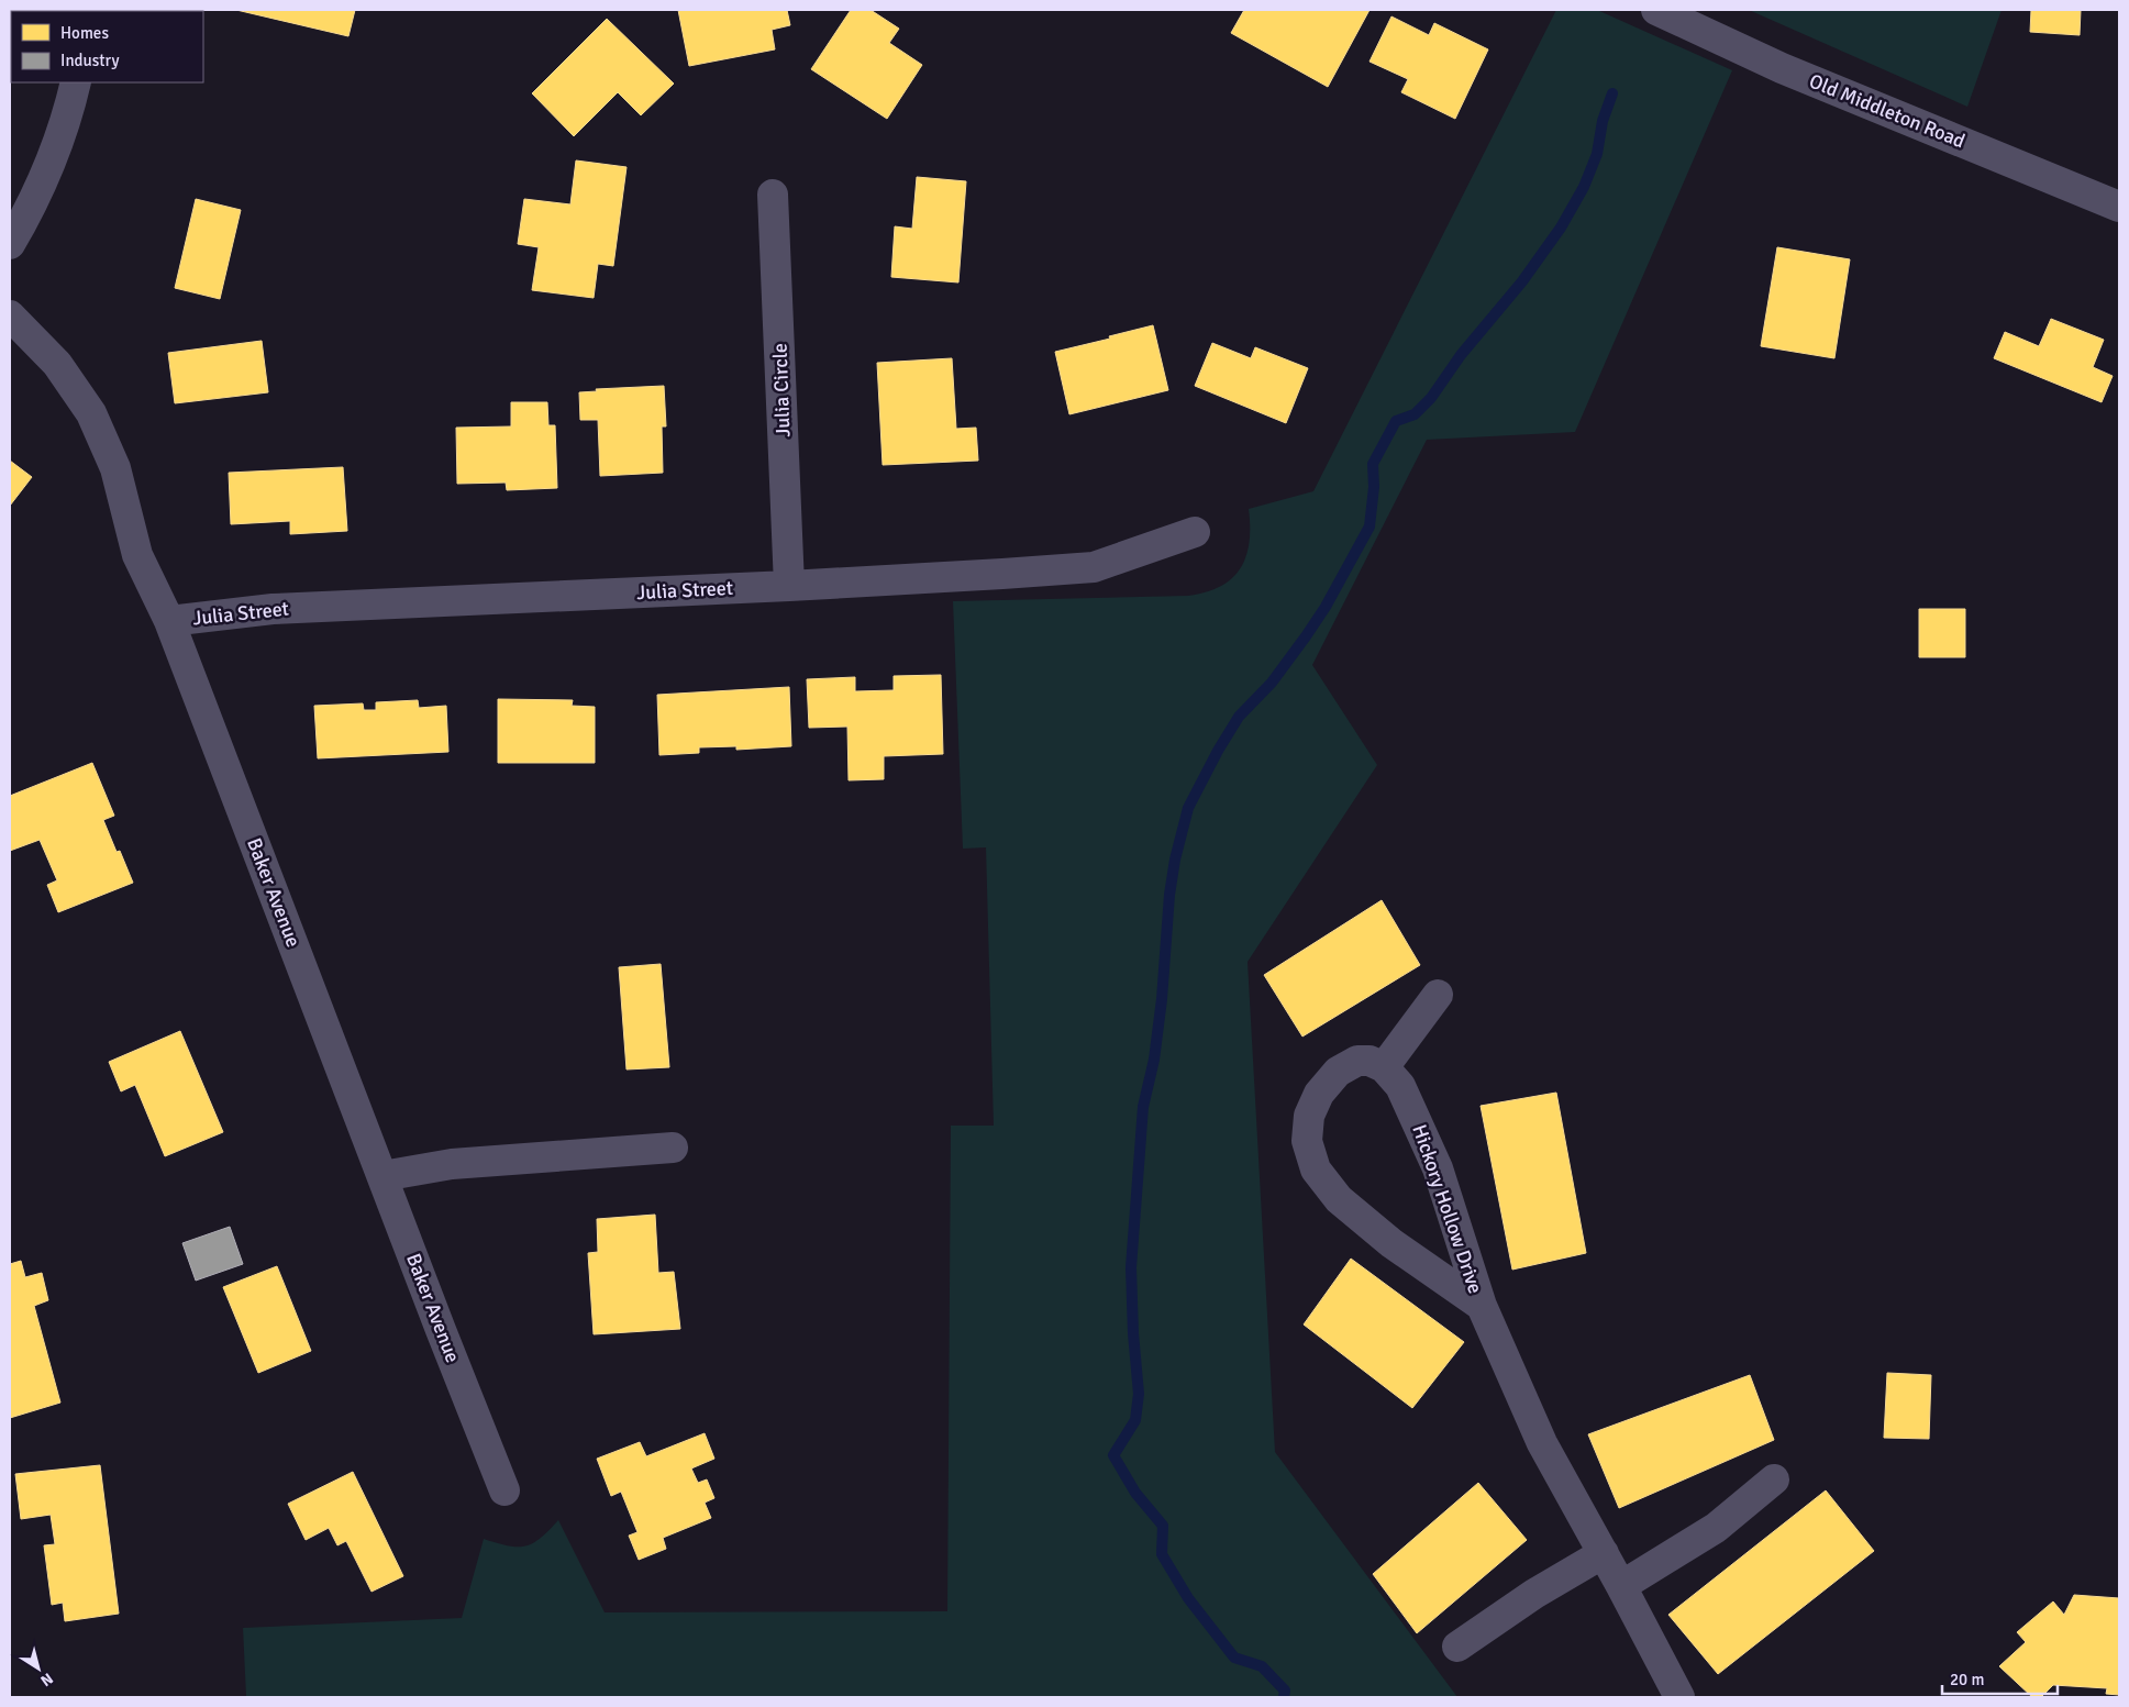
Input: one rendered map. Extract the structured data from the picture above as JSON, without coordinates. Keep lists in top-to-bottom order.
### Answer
{
  "streets": {
    "street": [
      "Old Middleton Road",
      "Julia Circle",
      "Julia Street",
      "Baker Avenue",
      "Hickory Hollow Drive"
    ]
  },
  "crossings": [
    ["Julia Circle", "Julia Street"],
    ["Julia Street", "Baker Avenue"]
  ],
  "legend": ["Homes", "Industry"],
  "scale_bar": "20 m",
  "north": "bottom right"
}
